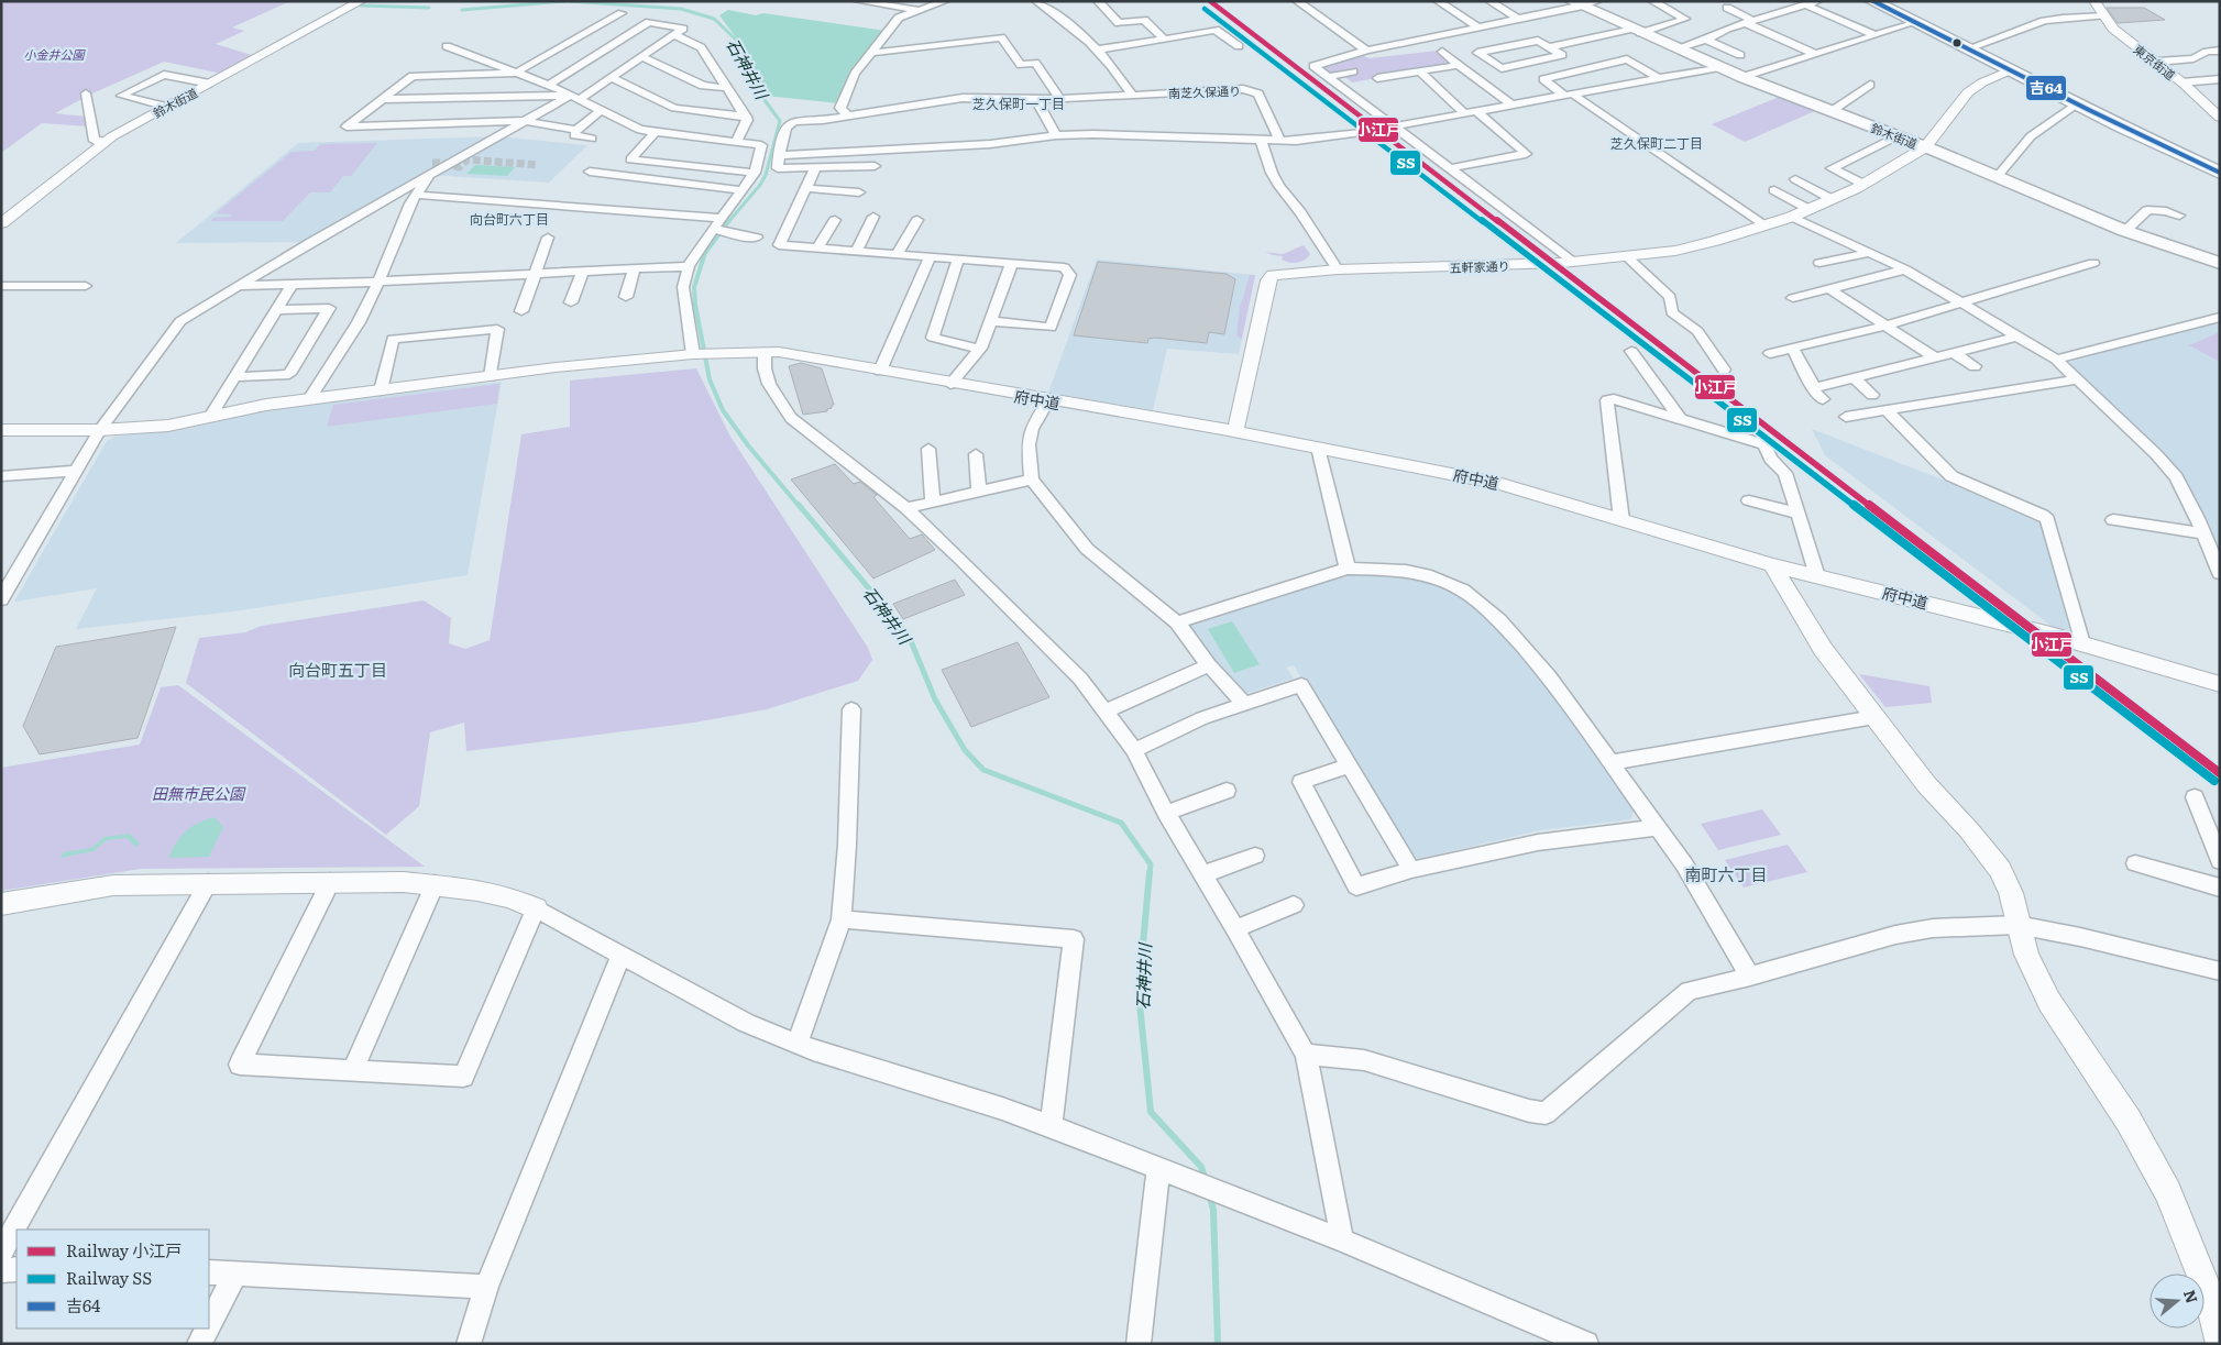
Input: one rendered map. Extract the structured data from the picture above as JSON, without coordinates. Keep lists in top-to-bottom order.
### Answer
{
  "streets": {
    "main road": ["鈴木街道"],
    "street": [
      "東京街道",
      "南芝久保通り",
      "五軒家通り",
      "府中道"
    ]
  },
  "crossings": [
    ["鈴木街道", "五軒家通り"],
    ["五軒家通り", "府中道"]
  ],
  "districts": [
    "芝久保町一丁目",
    "芝久保町二丁目",
    "向台町六丁目",
    "向台町五丁目",
    "南町六丁目"
  ],
  "water": ["石神井川"],
  "parks": ["小金井公園", "田無市民公園"],
  "lines": ["rail line 小江戸", "transit line 吉64", "rail line SS"],
  "legend": ["Railway 小江戸", "Railway SS", "吉64"],
  "north": "right"
}
